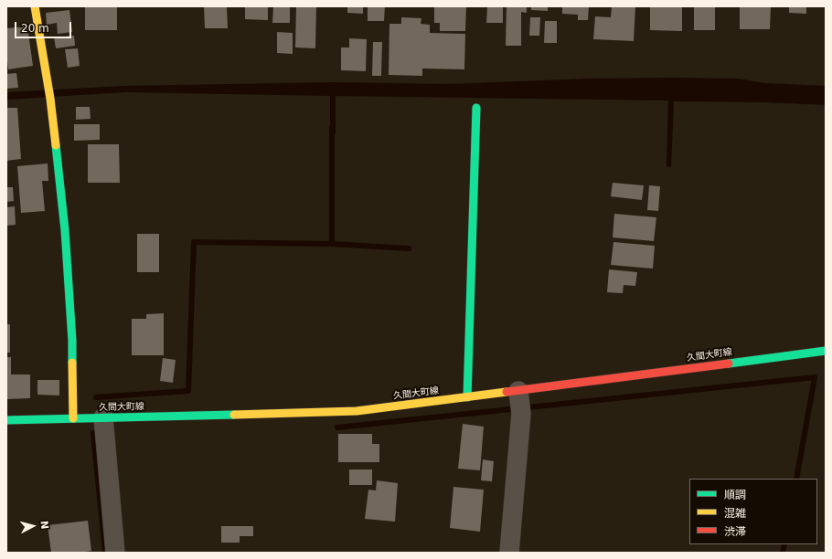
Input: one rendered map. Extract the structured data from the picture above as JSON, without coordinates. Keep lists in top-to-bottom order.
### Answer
{
  "streets": {
    "main road": ["久間大町線"]
  },
  "legend": ["順調", "混雑", "渋滞"],
  "scale_bar": "20 m",
  "north": "right"
}
